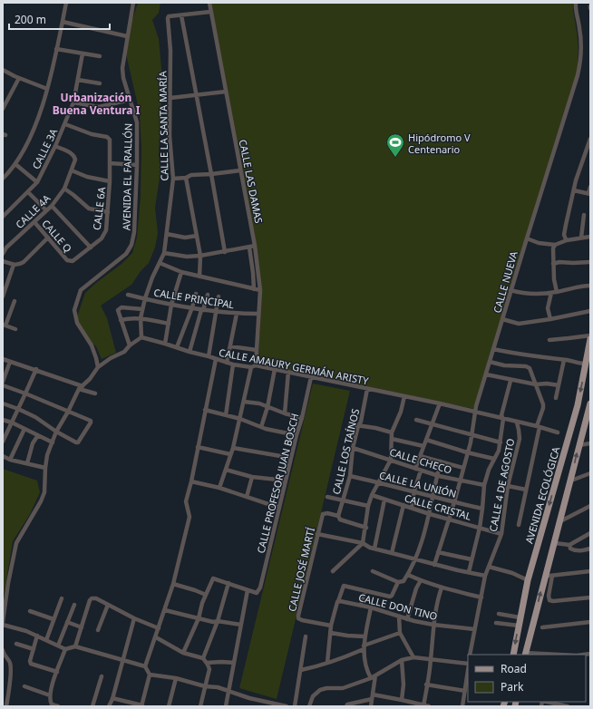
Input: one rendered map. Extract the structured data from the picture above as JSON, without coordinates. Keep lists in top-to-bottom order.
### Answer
{
  "streets": {
    "main road": ["AVENIDA ECOLÓGICA"],
    "street": [
      "CALLE LA SANTA MARÍA",
      "CALLE 3A",
      "AVENIDA EL FARALLÓN",
      "CALLE LAS DAMAS",
      "CALLE 6A",
      "CALLE 4A",
      "CALLE Q",
      "CALLE NUEVA",
      "CALLE PRINCIPAL",
      "CALLE AMAURY GERMÁN ARISTY",
      "CALLE LOS TAÍNOS",
      "CALLE CHECO",
      "CALLE PROFESOR JUAN BOSCH",
      "CALLE LA UNIÓN",
      "CALLE 4 DE AGOSTO",
      "CALLE CRISTAL",
      "CALLE JOSÉ MARTÍ",
      "CALLE DON TINO"
    ]
  },
  "crossings": [
    ["CALLE LA SANTA MARÍA", "CALLE PRINCIPAL"],
    ["CALLE LA SANTA MARÍA", "CALLE AMAURY GERMÁN ARISTY"],
    ["CALLE 3A", "CALLE 6A"],
    ["CALLE 3A", "CALLE 4A"],
    ["CALLE LAS DAMAS", "CALLE PRINCIPAL"],
    ["CALLE LAS DAMAS", "CALLE AMAURY GERMÁN ARISTY"],
    ["CALLE 6A", "CALLE Q"],
    ["CALLE 4A", "CALLE Q"],
    ["CALLE NUEVA", "CALLE AMAURY GERMÁN ARISTY"],
    ["CALLE NUEVA", "CALLE CHECO"],
    ["CALLE NUEVA", "CALLE LA UNIÓN"],
    ["CALLE NUEVA", "CALLE CRISTAL"],
    ["CALLE AMAURY GERMÁN ARISTY", "CALLE LOS TAÍNOS"],
    ["CALLE AMAURY GERMÁN ARISTY", "CALLE PROFESOR JUAN BOSCH"],
    ["CALLE AMAURY GERMÁN ARISTY", "CALLE 4 DE AGOSTO"],
    ["CALLE LOS TAÍNOS", "CALLE CHECO"],
    ["CALLE LOS TAÍNOS", "CALLE LA UNIÓN"],
    ["CALLE LOS TAÍNOS", "CALLE JOSÉ MARTÍ"],
    ["CALLE 4 DE AGOSTO", "CALLE CRISTAL"],
    ["CALLE 4 DE AGOSTO", "CALLE DON TINO"]
  ],
  "districts": ["Urbanización Buena Ventura I"],
  "places": {
    "sports": ["Hipódromo V Centenario"]
  },
  "legend": ["Road", "Park"],
  "scale_bar": "200 m"
}
